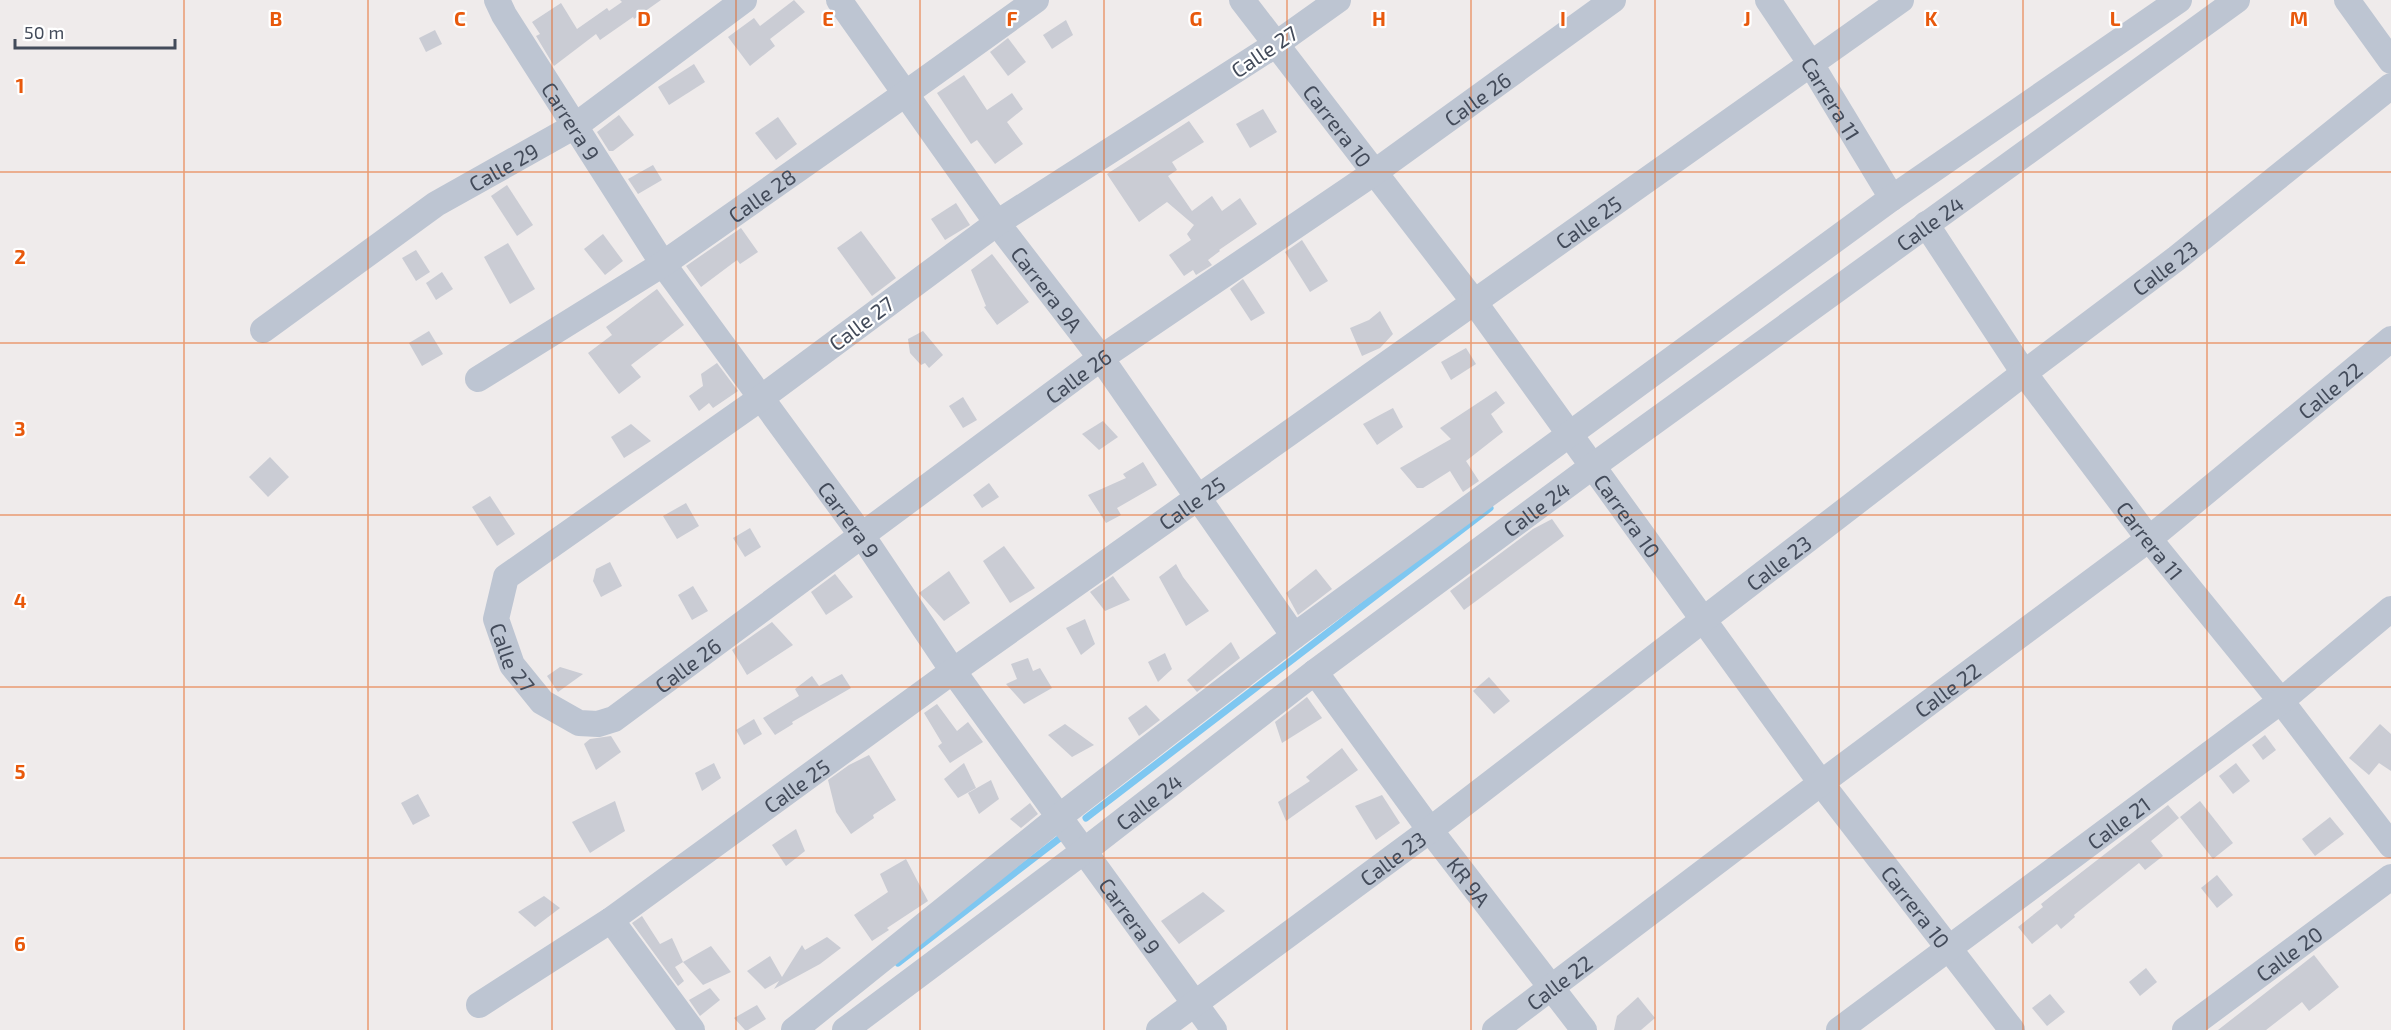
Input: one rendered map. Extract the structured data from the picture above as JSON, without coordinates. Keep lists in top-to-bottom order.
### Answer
{
  "streets": {
    "street": [
      "Calle 27",
      "Carrera 11",
      "Calle 26",
      "Carrera 9",
      "Carrera 10",
      "Calle 29",
      "Calle 28",
      "Calle 24",
      "Calle 25",
      "Calle 23",
      "Carrera 9A",
      "Calle 22",
      "Calle 21",
      "KR 9A",
      "Calle 20"
    ]
  },
  "crossings": [
    ["Calle 27", "Calle 26"],
    ["Calle 27", "Carrera 9"],
    ["Calle 27", "Carrera 10"],
    ["Calle 27", "Carrera 9A"],
    ["Carrera 11", "Calle 24"],
    ["Carrera 11", "Calle 25"],
    ["Carrera 11", "Calle 23"],
    ["Carrera 11", "Calle 22"],
    ["Carrera 11", "Calle 21"],
    ["Calle 26", "Carrera 9"],
    ["Calle 26", "Carrera 10"],
    ["Calle 26", "Carrera 9A"],
    ["Carrera 9", "Calle 29"],
    ["Carrera 9", "Calle 28"],
    ["Carrera 9", "Calle 24"],
    ["Carrera 9", "Calle 25"],
    ["Carrera 9", "Calle 23"],
    ["Carrera 10", "Calle 24"],
    ["Carrera 10", "Calle 25"],
    ["Carrera 10", "Calle 23"],
    ["Carrera 10", "Calle 22"],
    ["Carrera 10", "Calle 21"],
    ["Calle 28", "Carrera 9A"],
    ["Calle 24", "Carrera 9A"],
    ["Calle 24", "KR 9A"],
    ["Calle 25", "Carrera 9A"],
    ["Calle 23", "KR 9A"],
    ["Calle 22", "KR 9A"]
  ],
  "scale_bar": "50 m",
  "grid": {
    "columns": [
      "B",
      "C",
      "D",
      "E",
      "F",
      "G",
      "H",
      "I",
      "J",
      "K",
      "L",
      "M"
    ],
    "rows": [
      "1",
      "2",
      "3",
      "4",
      "5",
      "6"
    ]
  }
}
